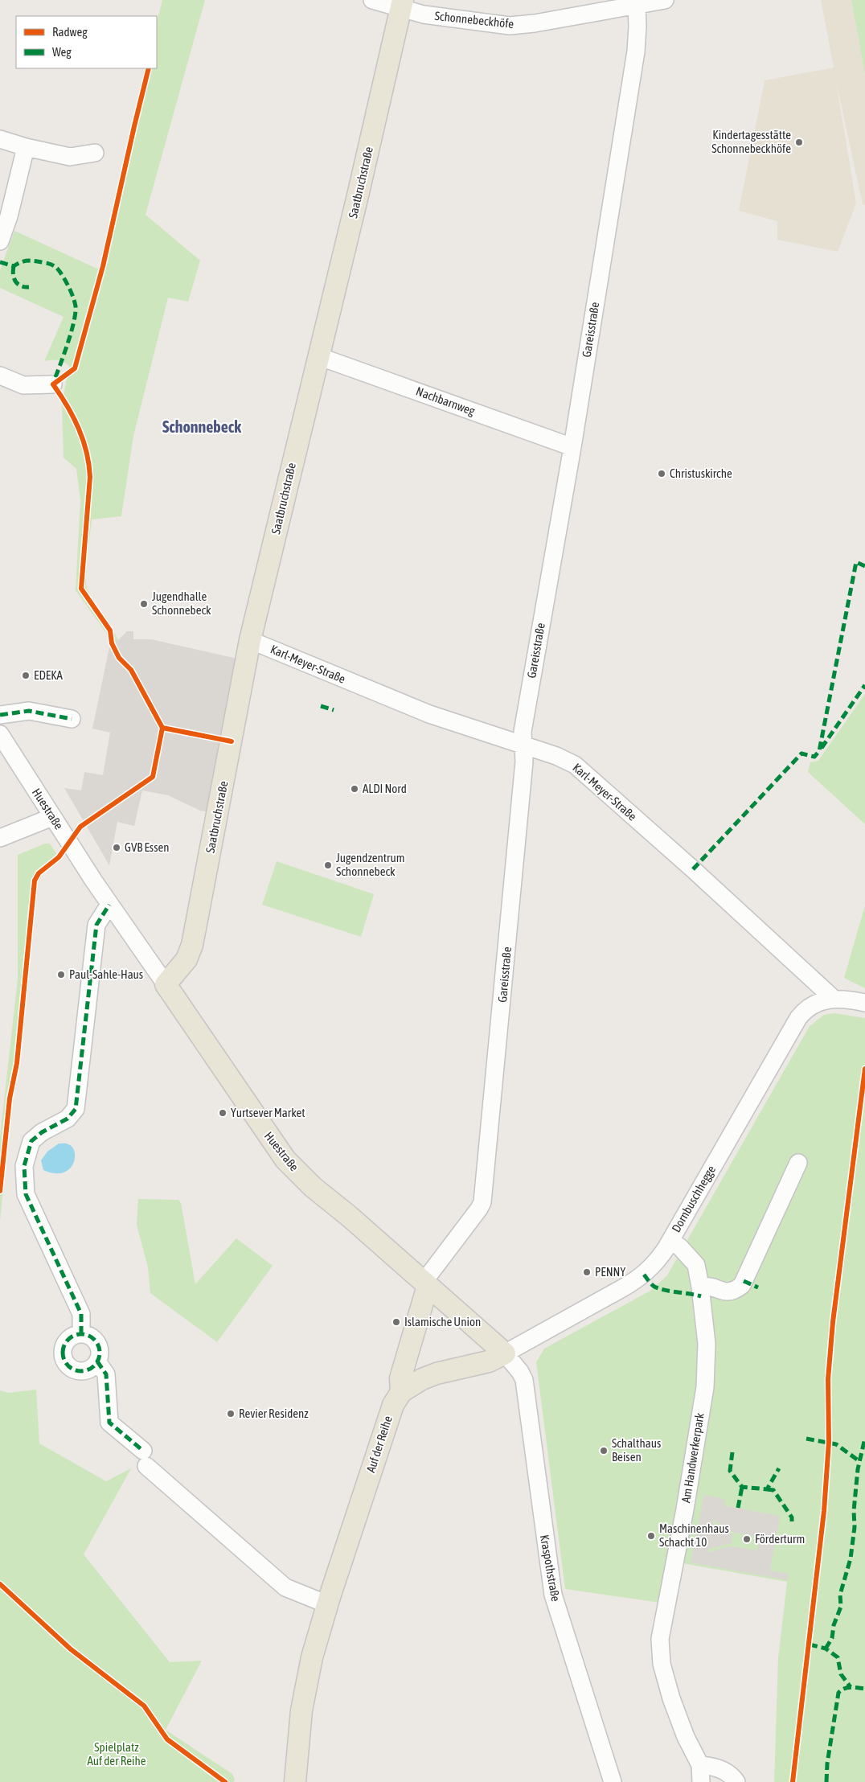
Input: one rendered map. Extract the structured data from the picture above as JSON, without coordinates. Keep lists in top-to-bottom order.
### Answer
{
  "streets": {
    "main road": ["Saatbruchstraße", "Huestraße", "Auf der Reihe"],
    "street": [
      "Schonnebeckhöfe",
      "Gareisstraße",
      "Nachbarnweg",
      "Karl-Meyer-Straße",
      "Dornbuschhegge",
      "Am Handwerkerpark",
      "Kraspothstraße"
    ]
  },
  "crossings": [
    ["Schonnebeckhöfe", "Saatbruchstraße"],
    ["Schonnebeckhöfe", "Gareisstraße"],
    ["Saatbruchstraße", "Nachbarnweg"],
    ["Saatbruchstraße", "Karl-Meyer-Straße"],
    ["Saatbruchstraße", "Huestraße"],
    ["Gareisstraße", "Nachbarnweg"],
    ["Gareisstraße", "Karl-Meyer-Straße"],
    ["Gareisstraße", "Huestraße"],
    ["Karl-Meyer-Straße", "Dornbuschhegge"],
    ["Huestraße", "Dornbuschhegge"],
    ["Huestraße", "Auf der Reihe"],
    ["Huestraße", "Kraspothstraße"],
    ["Dornbuschhegge", "Auf der Reihe"],
    ["Dornbuschhegge", "Am Handwerkerpark"],
    ["Dornbuschhegge", "Kraspothstraße"],
    ["Auf der Reihe", "Kraspothstraße"]
  ],
  "districts": ["Schonnebeck"],
  "parks": ["Spielplatz Auf der Reihe"],
  "places": [
    "Kindertagesstätte Schonnebeckhöfe",
    "Christuskirche",
    "Jugendhalle Schonnebeck",
    "EDEKA",
    "ALDI Nord",
    "GVB Essen",
    "Jugendzentrum Schonnebeck",
    "Paul-Sahle-Haus",
    "Yurtsever Market",
    "PENNY",
    "Islamische Union",
    "Revier Residenz",
    "Schalthaus Beisen",
    "Maschinenhaus Schacht 10",
    "Förderturm"
  ],
  "legend": ["Radweg", "Weg"]
}
